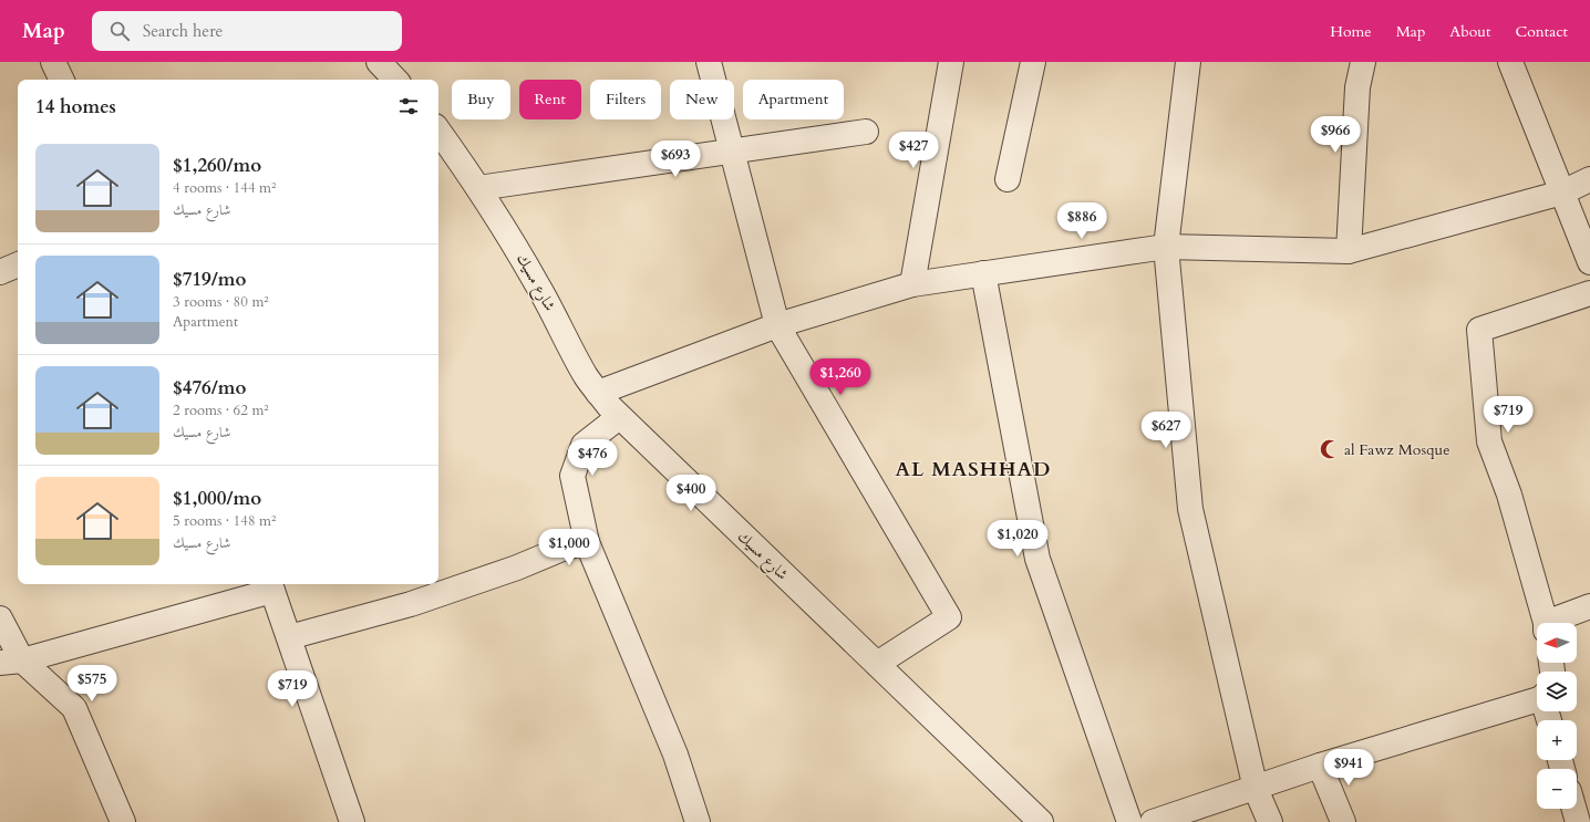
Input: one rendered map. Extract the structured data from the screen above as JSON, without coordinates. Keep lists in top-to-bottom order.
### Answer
{
  "streets": {
    "street": ["شارع مسيك"]
  },
  "districts": ["AL MASHHAD"],
  "places": {
    "mosque": ["al Fawz Mosque"]
  },
  "north": "left",
  "page": {
    "header": "Map",
    "search": "Search here",
    "nav": [
      "Home",
      "Map",
      "About",
      "Contact"
    ],
    "chip": [
      "Buy",
      "Rent",
      "Filters",
      "New",
      "Apartment"
    ],
    "heading": "14 homes",
    "price": [
      "$966",
      "$427",
      "$693",
      "$886",
      "$1,260",
      "$719",
      "$627",
      "$476",
      "$400",
      "$1,020",
      "$1,000",
      "$575",
      "$719",
      "$941"
    ],
    "list": [
      {
        "name": "$1,260/mo",
        "note": "4 rooms · 144 m² · شارع مسيك"
      },
      {
        "name": "$719/mo",
        "note": "3 rooms · 80 m² · Apartment"
      },
      {
        "name": "$476/mo",
        "note": "2 rooms · 62 m² · شارع مسيك"
      },
      {
        "name": "$1,000/mo",
        "note": "5 rooms · 148 m² · شارع مسيك"
      }
    ],
    "map_buttons": ["+", "−"]
  }
}
